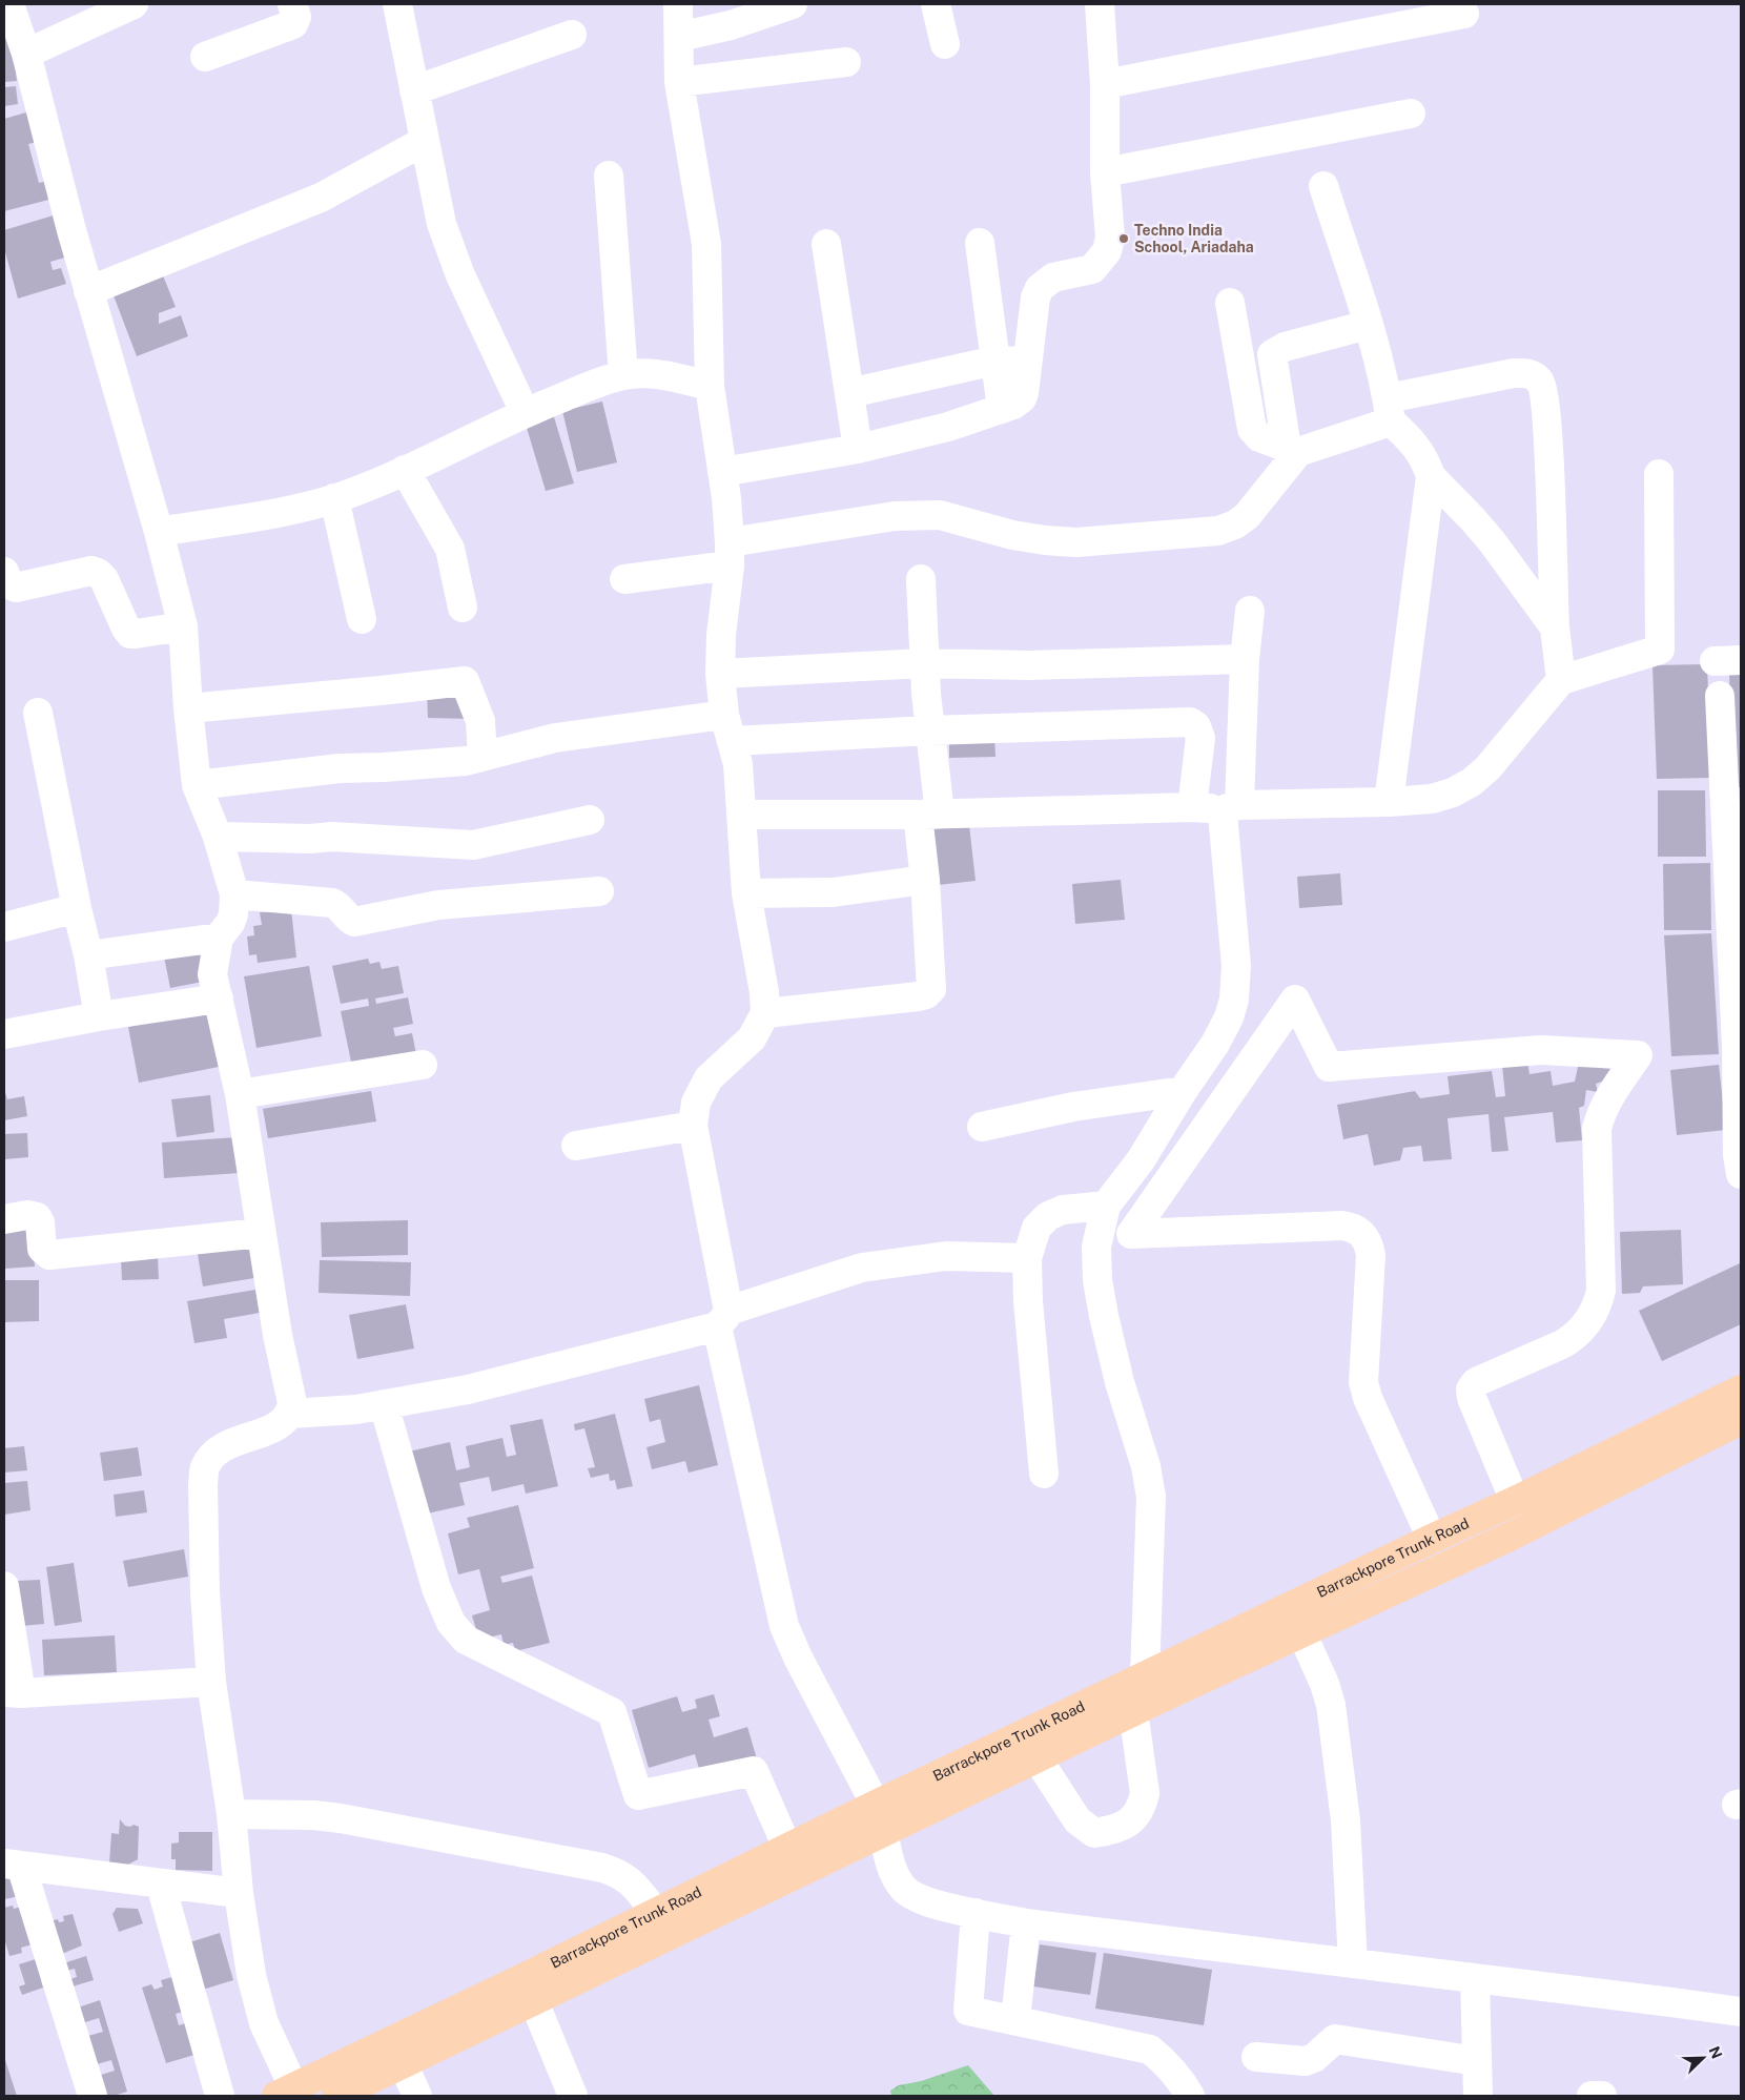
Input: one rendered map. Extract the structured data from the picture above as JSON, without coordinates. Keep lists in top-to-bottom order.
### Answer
{
  "streets": {
    "main road": ["Barrackpore Trunk Road"]
  },
  "places": ["Techno India School, Ariadaha"],
  "north": "top right"
}
